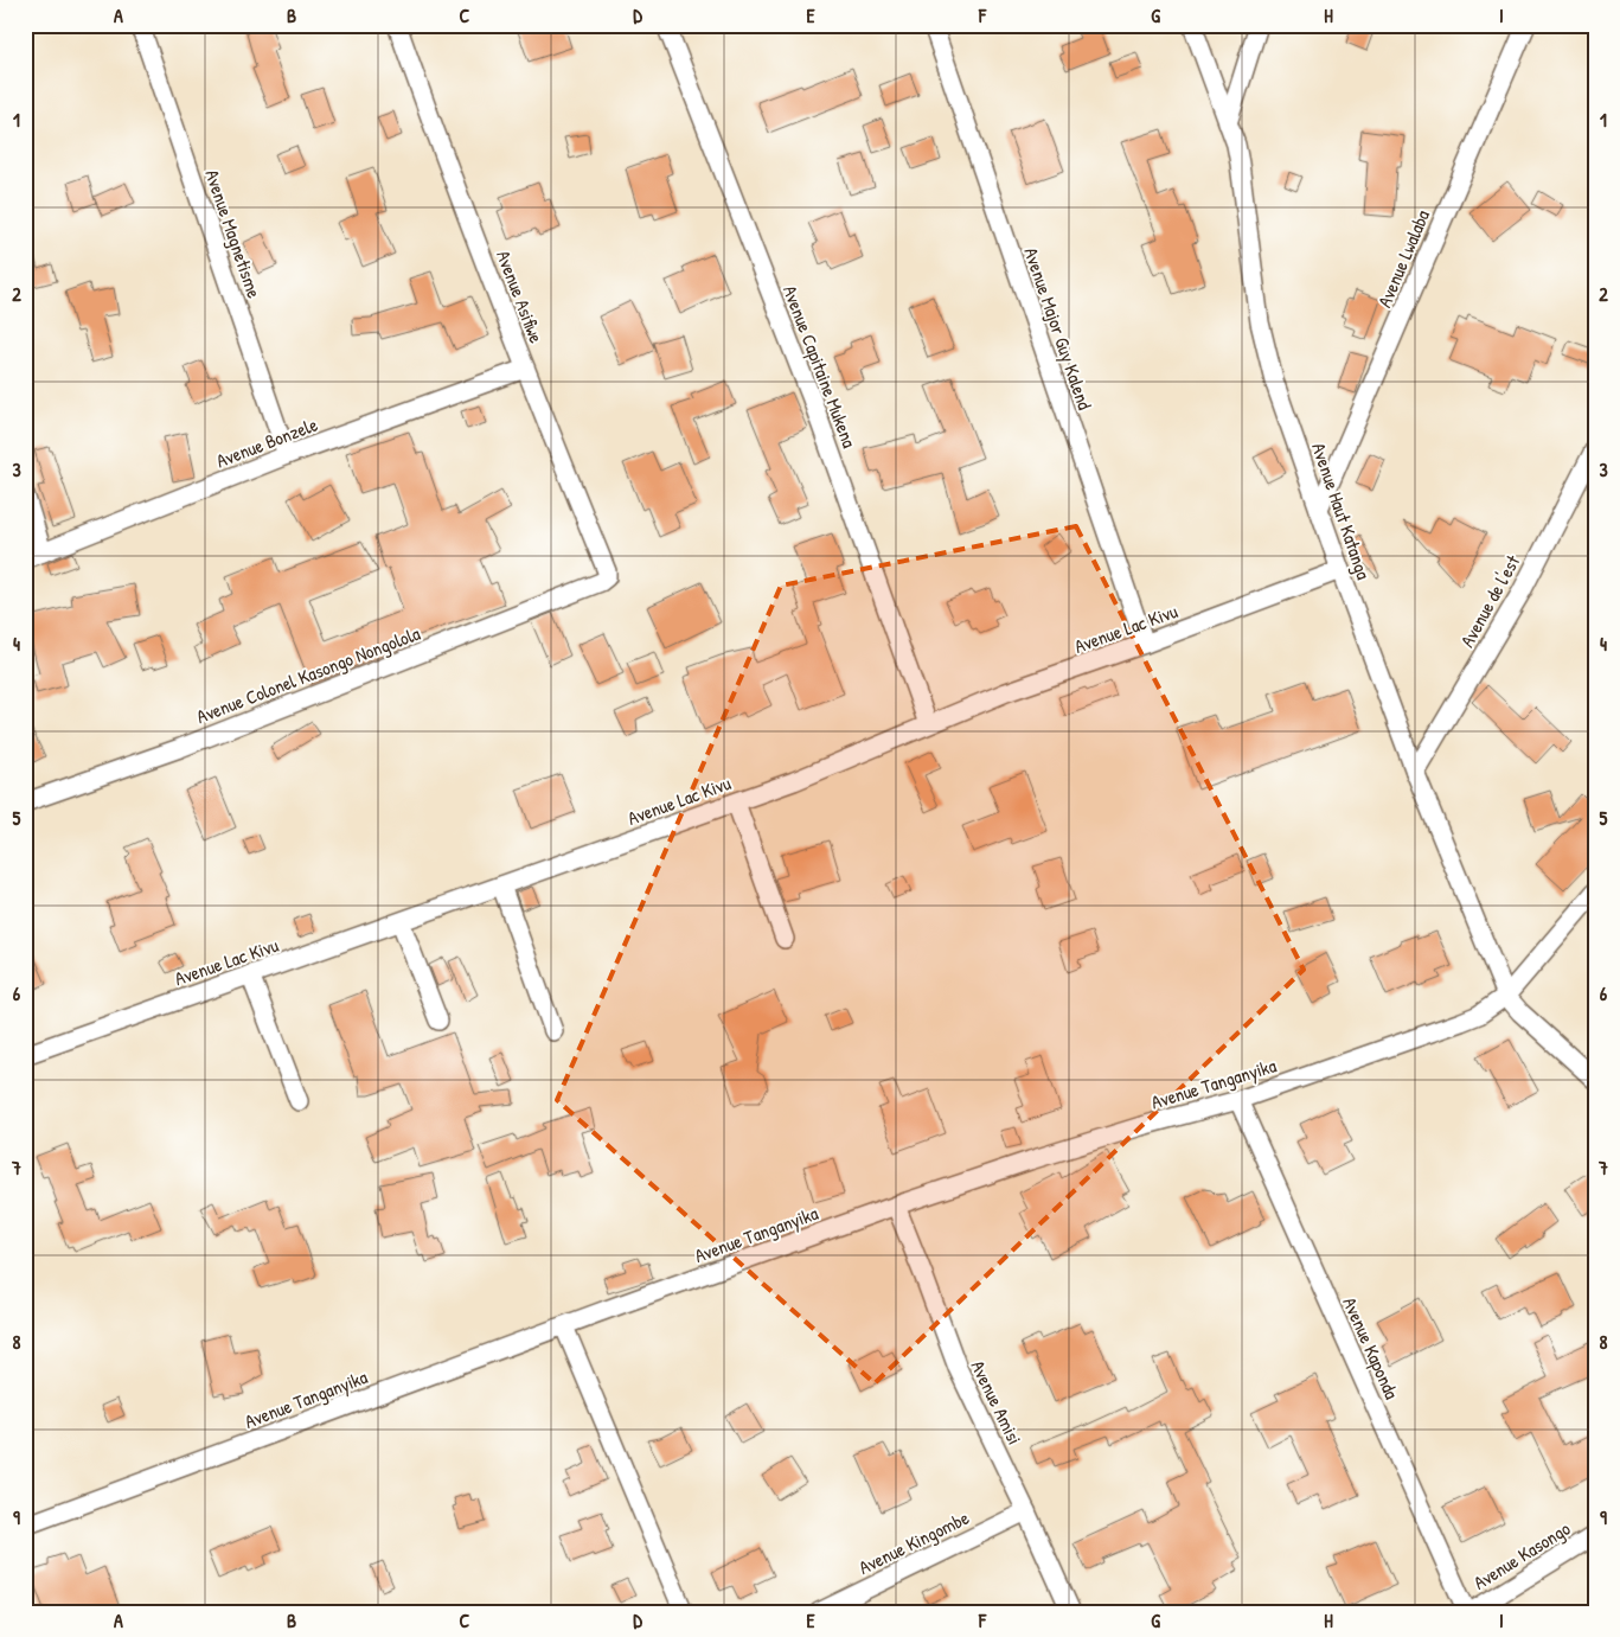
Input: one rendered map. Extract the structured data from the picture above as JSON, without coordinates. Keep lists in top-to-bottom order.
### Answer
{
  "streets": {
    "street": [
      "Avenue Magnetisme",
      "Avenue Lwalaba",
      "Avenue Asifiwe",
      "Avenue Major Guy Kalend",
      "Avenue Capitaine Mukena",
      "Avenue Bonzele",
      "Avenue Haut Katanga",
      "Avenue de l'est",
      "Avenue Lac Kivu",
      "Avenue Colonel Kasongo Nongolola",
      "Avenue Tanganyika",
      "Avenue Kaponda",
      "Avenue Amisi",
      "Avenue Kingombe",
      "Avenue Kasongo"
    ]
  },
  "crossings": [
    ["Avenue Magnetisme", "Avenue Bonzele"],
    ["Avenue Lwalaba", "Avenue Haut Katanga"],
    ["Avenue Asifiwe", "Avenue Bonzele"],
    ["Avenue Asifiwe", "Avenue Colonel Kasongo Nongolola"],
    ["Avenue Major Guy Kalend", "Avenue Lac Kivu"],
    ["Avenue Capitaine Mukena", "Avenue Lac Kivu"],
    ["Avenue Haut Katanga", "Avenue de l'est"],
    ["Avenue Haut Katanga", "Avenue Lac Kivu"],
    ["Avenue Haut Katanga", "Avenue Tanganyika"],
    ["Avenue Tanganyika", "Avenue Kaponda"],
    ["Avenue Tanganyika", "Avenue Amisi"],
    ["Avenue Kaponda", "Avenue Kasongo"],
    ["Avenue Amisi", "Avenue Kingombe"]
  ],
  "grid": {
    "columns": [
      "A",
      "B",
      "C",
      "D",
      "E",
      "F",
      "G",
      "H",
      "I"
    ],
    "rows": [
      "1",
      "2",
      "3",
      "4",
      "5",
      "6",
      "7",
      "8",
      "9"
    ]
  }
}
